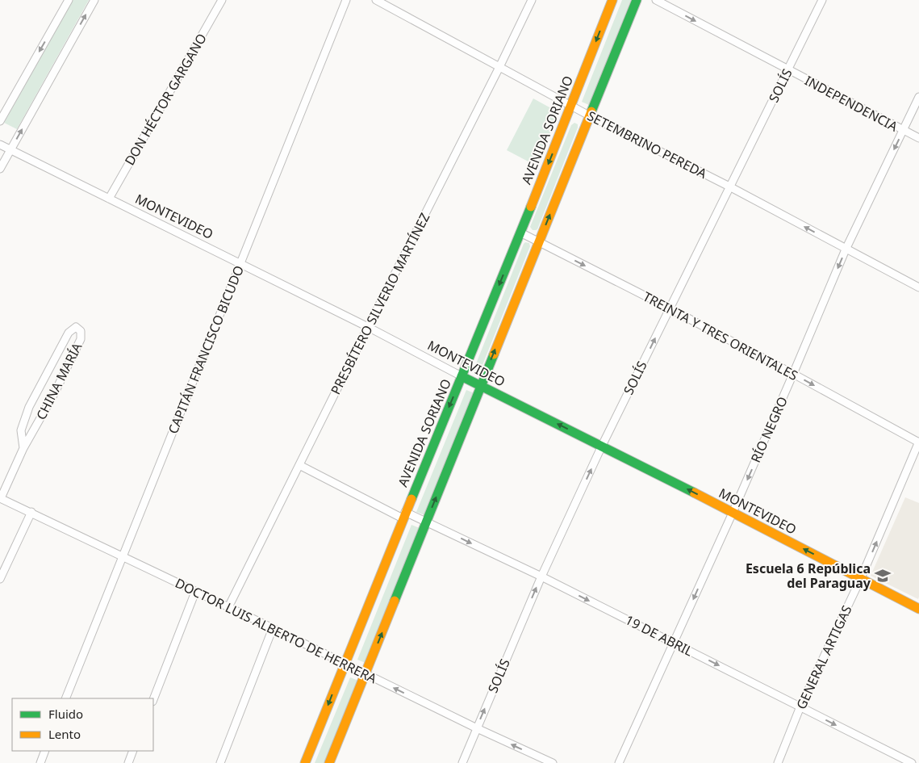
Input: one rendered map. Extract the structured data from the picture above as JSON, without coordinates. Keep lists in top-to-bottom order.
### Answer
{
  "streets": {
    "street": [
      "SOLÍS",
      "DON HÉCTOR GARGANO",
      "INDEPENDENCIA",
      "AVENIDA SORIANO",
      "SETEMBRINO PEREDA",
      "MONTEVIDEO",
      "PRESBÍTERO SILVERIO MARTÍNEZ",
      "TREINTA Y TRES ORIENTALES",
      "CAPITÁN FRANCISCO BICUDO",
      "CHINA MARÍA",
      "RÍO NEGRO",
      "DOCTOR LUIS ALBERTO DE HERRERA",
      "19 DE ABRIL",
      "GENERAL ARTIGAS"
    ]
  },
  "crossings": [
    ["SOLÍS", "INDEPENDENCIA"],
    ["SOLÍS", "SETEMBRINO PEREDA"],
    ["SOLÍS", "MONTEVIDEO"],
    ["SOLÍS", "TREINTA Y TRES ORIENTALES"],
    ["SOLÍS", "DOCTOR LUIS ALBERTO DE HERRERA"],
    ["SOLÍS", "19 DE ABRIL"],
    ["DON HÉCTOR GARGANO", "MONTEVIDEO"],
    ["INDEPENDENCIA", "RÍO NEGRO"],
    ["AVENIDA SORIANO", "SETEMBRINO PEREDA"],
    ["AVENIDA SORIANO", "MONTEVIDEO"],
    ["AVENIDA SORIANO", "TREINTA Y TRES ORIENTALES"],
    ["AVENIDA SORIANO", "DOCTOR LUIS ALBERTO DE HERRERA"],
    ["AVENIDA SORIANO", "19 DE ABRIL"],
    ["SETEMBRINO PEREDA", "PRESBÍTERO SILVERIO MARTÍNEZ"],
    ["SETEMBRINO PEREDA", "RÍO NEGRO"],
    ["MONTEVIDEO", "PRESBÍTERO SILVERIO MARTÍNEZ"],
    ["MONTEVIDEO", "CAPITÁN FRANCISCO BICUDO"],
    ["MONTEVIDEO", "RÍO NEGRO"],
    ["MONTEVIDEO", "GENERAL ARTIGAS"],
    ["PRESBÍTERO SILVERIO MARTÍNEZ", "DOCTOR LUIS ALBERTO DE HERRERA"],
    ["PRESBÍTERO SILVERIO MARTÍNEZ", "19 DE ABRIL"],
    ["TREINTA Y TRES ORIENTALES", "RÍO NEGRO"],
    ["TREINTA Y TRES ORIENTALES", "GENERAL ARTIGAS"],
    ["CAPITÁN FRANCISCO BICUDO", "DOCTOR LUIS ALBERTO DE HERRERA"],
    ["CHINA MARÍA", "DOCTOR LUIS ALBERTO DE HERRERA"],
    ["RÍO NEGRO", "19 DE ABRIL"],
    ["19 DE ABRIL", "GENERAL ARTIGAS"]
  ],
  "one_way": [
    "SOLÍS",
    "INDEPENDENCIA",
    "MONTEVIDEO",
    "TREINTA Y TRES ORIENTALES",
    "RÍO NEGRO",
    "19 DE ABRIL",
    "GENERAL ARTIGAS"
  ],
  "places": {
    "school or university": ["Escuela 6 República del Paraguay"]
  },
  "legend": ["Fluido", "Lento"]
}
